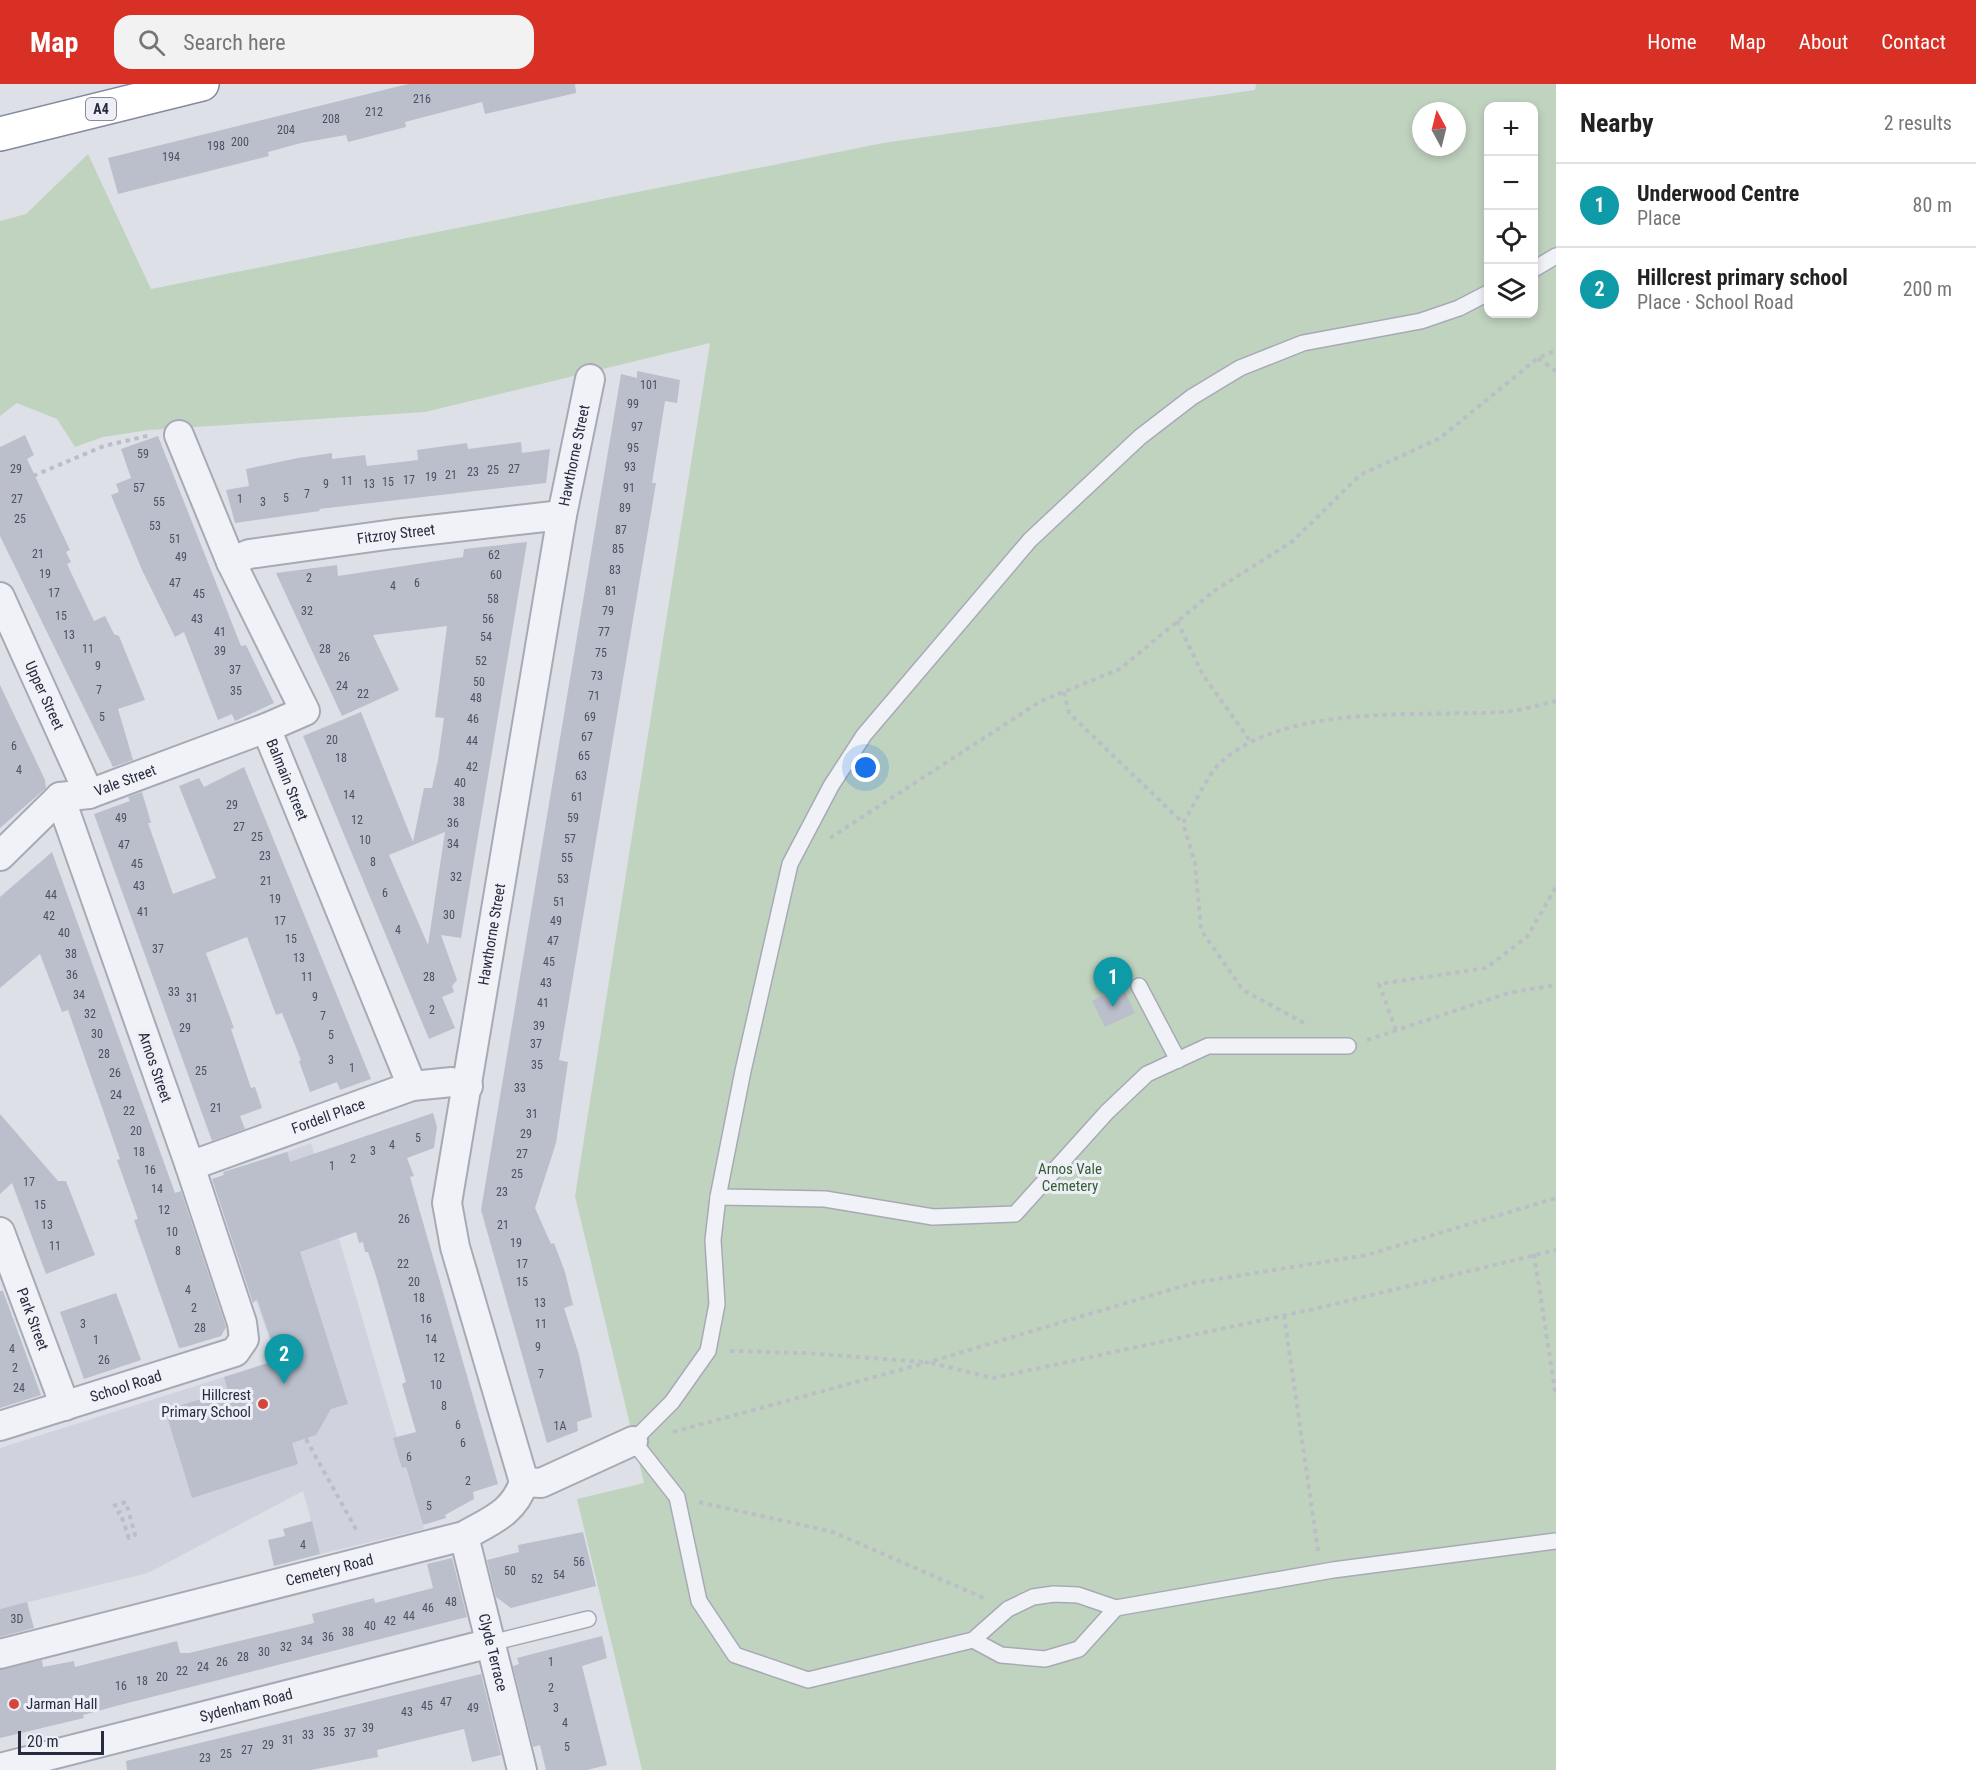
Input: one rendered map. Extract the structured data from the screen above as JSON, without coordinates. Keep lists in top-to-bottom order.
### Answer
{
  "streets": {
    "highway": ["A4"],
    "street": [
      "Hawthorne Street",
      "Fitzroy Street",
      "Upper Street",
      "Vale Street",
      "Balmain Street",
      "Arnos Street",
      "Fordell Place",
      "Park Street",
      "School Road",
      "Cemetery Road",
      "Clyde Terrace",
      "Sydenham Road"
    ]
  },
  "crossings": [
    ["Hawthorne Street", "Fitzroy Street"],
    ["Hawthorne Street", "Fordell Place"],
    ["Hawthorne Street", "Cemetery Road"],
    ["Fitzroy Street", "Balmain Street"],
    ["Upper Street", "Vale Street"],
    ["Vale Street", "Balmain Street"],
    ["Vale Street", "Arnos Street"],
    ["Balmain Street", "Fordell Place"],
    ["Arnos Street", "Fordell Place"],
    ["Arnos Street", "School Road"],
    ["Park Street", "School Road"],
    ["Cemetery Road", "Clyde Terrace"],
    ["Clyde Terrace", "Sydenham Road"]
  ],
  "parks": ["Arnos Vale Cemetery"],
  "places": ["Hillcrest Primary School", "Jarman Hall"],
  "house_numbers": [
    "216",
    "212",
    "208",
    "204",
    "200",
    "198",
    "194",
    "101",
    "99",
    "97",
    "95",
    "59",
    "93",
    "29",
    "27",
    "25",
    "23",
    "21",
    "19",
    "17",
    "11",
    "15",
    "9",
    "13",
    "57",
    "91",
    "7",
    "5",
    "27",
    "1",
    "55",
    "3",
    "89",
    "25",
    "53",
    "87",
    "51",
    "85",
    "21",
    "62",
    "49",
    "83",
    "19",
    "60",
    "2",
    "47",
    "6",
    "4",
    "81",
    "17",
    "45",
    "58",
    "32",
    "79",
    "15",
    "43",
    "56",
    "41",
    "77",
    "13",
    "54",
    "11",
    "28",
    "39",
    "75",
    "26",
    "52",
    "9",
    "37",
    "73",
    "50",
    "24",
    "7",
    "35",
    "22",
    "71",
    "48",
    "5",
    "69",
    "46",
    "67",
    "20",
    "44",
    "6",
    "65",
    "18",
    "42",
    "4",
    "63",
    "40",
    "14",
    "61",
    "38",
    "29",
    "49",
    "59",
    "12",
    "36",
    "27",
    "25",
    "57",
    "10",
    "34",
    "47",
    "23",
    "55",
    "8",
    "45",
    "32",
    "53",
    "21",
    "43",
    "6",
    "44",
    "19",
    "51",
    "41",
    "30",
    "42",
    "17",
    "49",
    "4",
    "40",
    "15",
    "47",
    "37",
    "38",
    "13",
    "45",
    "36",
    "11",
    "28",
    "43",
    "33",
    "34",
    "9",
    "31",
    "41",
    "2",
    "32",
    "7",
    "39",
    "29",
    "30",
    "5",
    "37",
    "28",
    "3",
    "35",
    "1",
    "25",
    "26",
    "33",
    "24",
    "21",
    "22",
    "31",
    "20",
    "29",
    "5",
    "4",
    "3",
    "18",
    "27",
    "2",
    "1",
    "16",
    "25",
    "17",
    "14",
    "23",
    "15",
    "12",
    "26",
    "13",
    "21",
    "10",
    "19",
    "11",
    "8",
    "22",
    "17",
    "20",
    "15",
    "4",
    "18",
    "13",
    "2",
    "16",
    "3",
    "11",
    "28",
    "14",
    "1",
    "9",
    "4",
    "12",
    "26",
    "2",
    "7",
    "10",
    "24",
    "8",
    "6",
    "1A",
    "6",
    "6",
    "2",
    "5",
    "4",
    "56",
    "50",
    "54",
    "52",
    "48",
    "46",
    "44",
    "3D",
    "42",
    "40",
    "38",
    "36",
    "34",
    "32",
    "30",
    "28",
    "26",
    "1",
    "24",
    "22",
    "20",
    "18",
    "16",
    "2",
    "47",
    "45",
    "49",
    "3",
    "43",
    "4",
    "39",
    "35",
    "37",
    "33",
    "31",
    "29",
    "5",
    "27",
    "25",
    "23"
  ],
  "scale_bar": "20 m",
  "north": "top",
  "page": {
    "header": "Map",
    "search": "Search here",
    "nav": [
      "Home",
      "Map",
      "About",
      "Contact"
    ],
    "heading": ["Nearby", "2 results"],
    "map_buttons": ["+", "−"],
    "list": [
      {
        "mark": "1",
        "name": "Underwood Centre",
        "note": "Place",
        "value": "80 m"
      },
      {
        "mark": "2",
        "name": "Hillcrest primary school",
        "note": "Place · School Road",
        "value": "200 m"
      }
    ],
    "pins": ["1", "2"],
    "scale": "20 m"
  }
}
